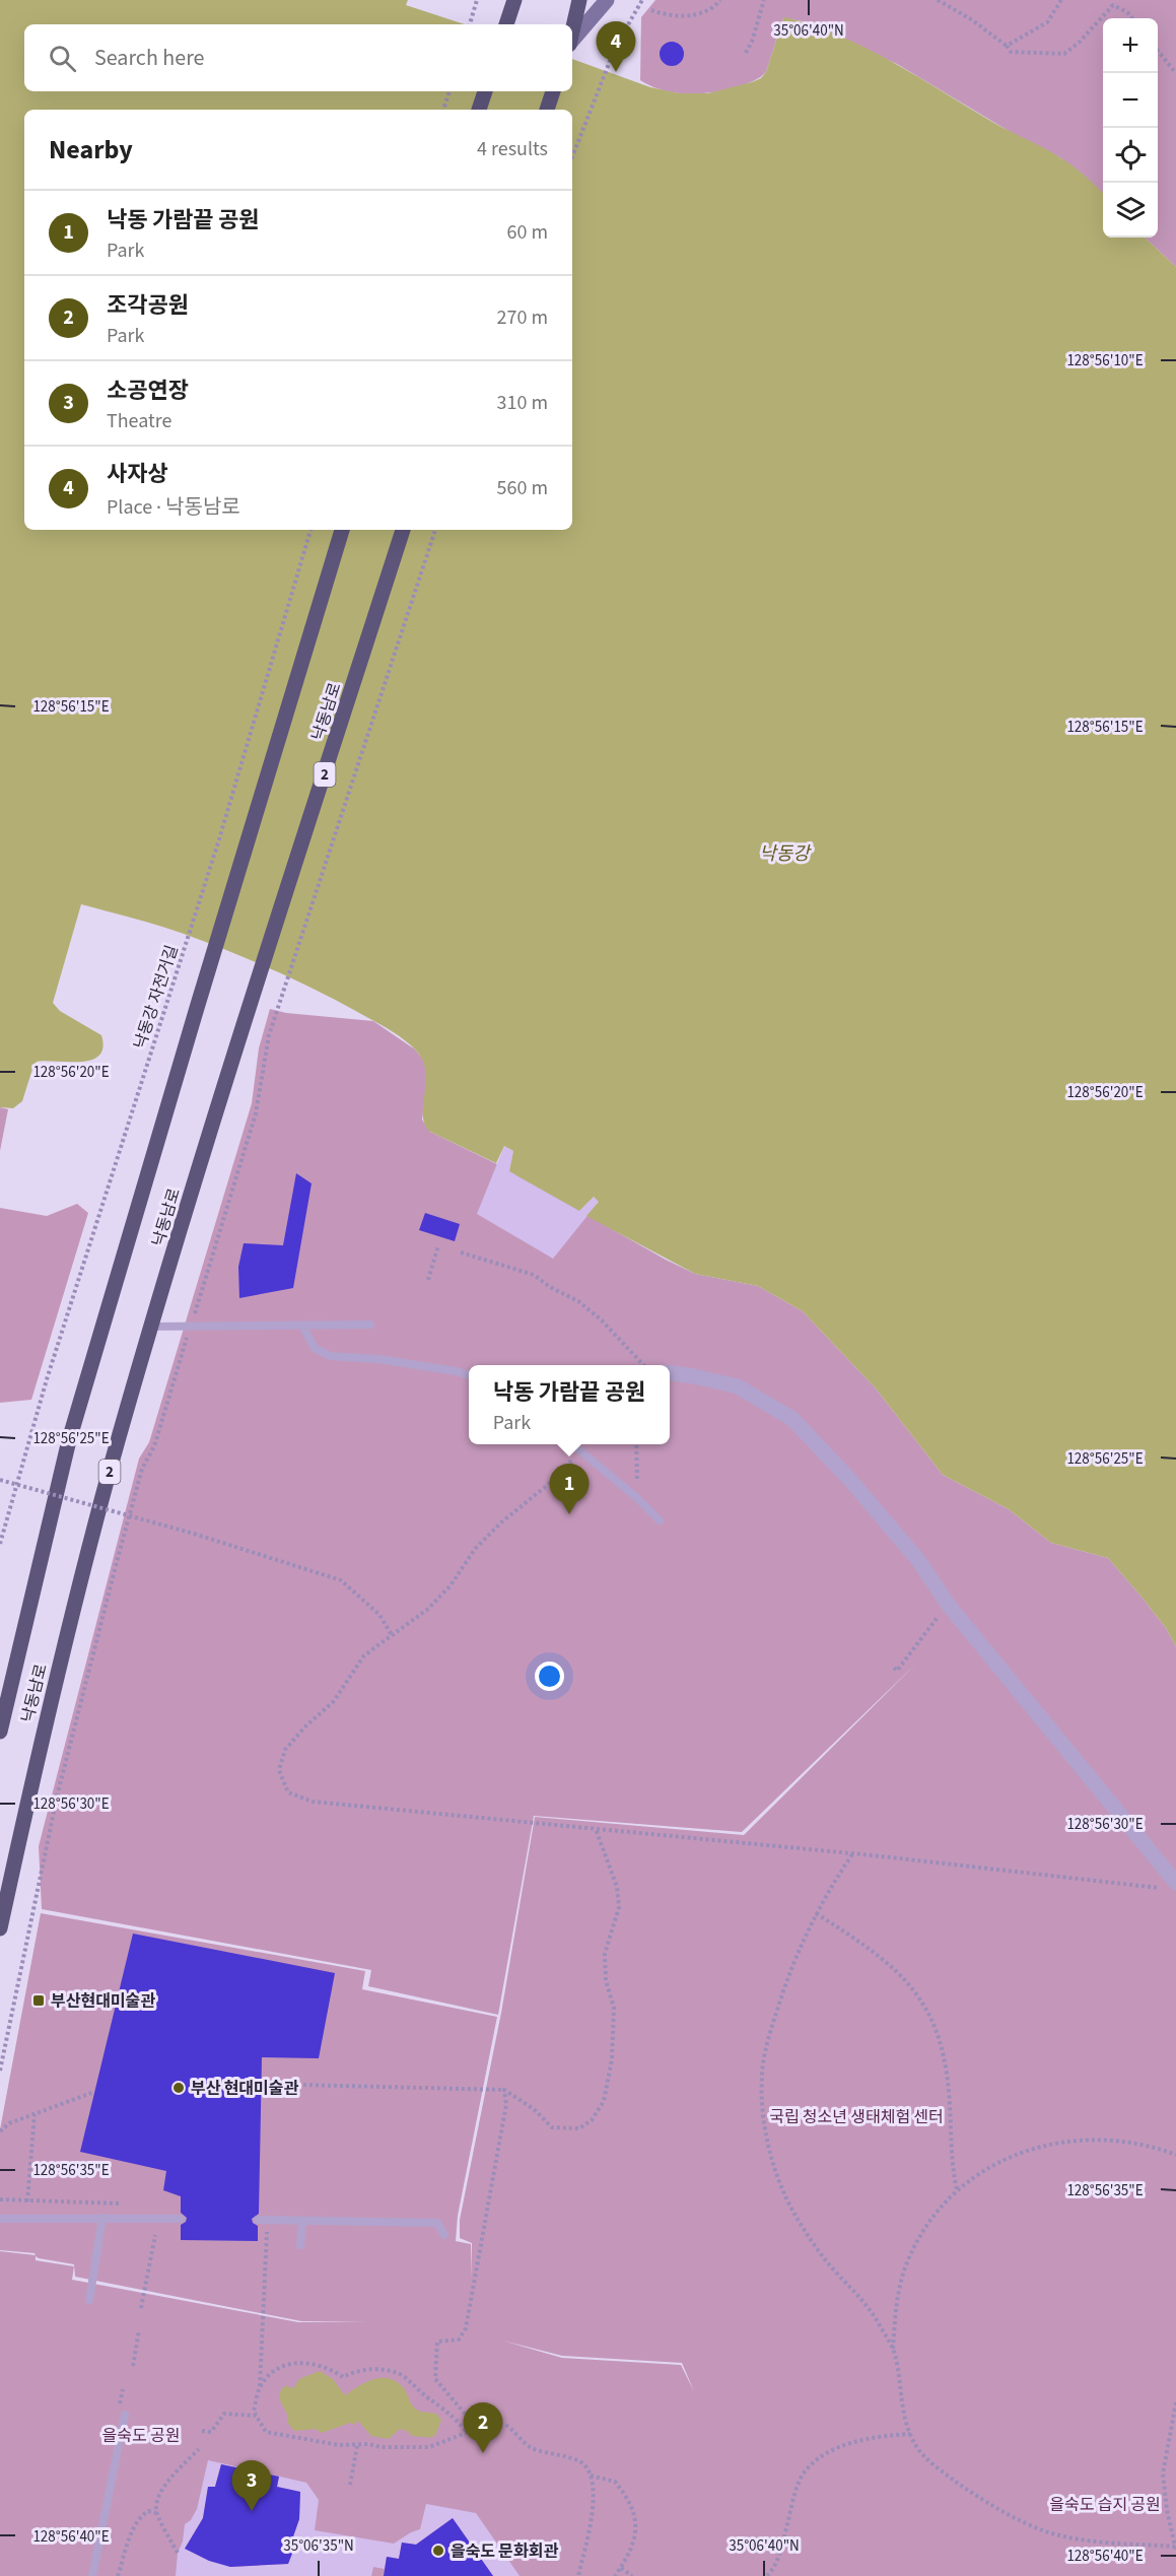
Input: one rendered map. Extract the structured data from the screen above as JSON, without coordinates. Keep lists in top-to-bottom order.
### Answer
{
  "streets": {
    "main road": ["낙동남로", "2"],
    "path": ["낙동강 자전거길"]
  },
  "water": ["낙동강"],
  "parks": ["국립 청소년 생태체험 센터", "을숙도 공원", "을숙도 습지 공원"],
  "places": {
    "transit": ["부산현대미술관"],
    "other": ["부산 현대미술관", "을숙도 문화회관"]
  },
  "page": {
    "map_buttons": ["+", "−"],
    "pins": [
      "4",
      "1",
      "2",
      "3"
    ],
    "search": "Search here",
    "heading": ["Nearby", "4 results"],
    "list": [
      {
        "mark": "1",
        "name": "낙동 가람끝 공원",
        "note": "Park",
        "value": "60 m"
      },
      {
        "mark": "2",
        "name": "조각공원",
        "note": "Park",
        "value": "270 m"
      },
      {
        "mark": "3",
        "name": "소공연장",
        "note": "Theatre",
        "value": "310 m"
      },
      {
        "mark": "4",
        "name": "사자상",
        "note": "Place · 낙동남로",
        "value": "560 m"
      }
    ],
    "popup": ["낙동 가람끝 공원", "Park"]
  },
  "coordinates": [
    "35°06'40\"N",
    "128°56'10\"E",
    "128°56'15\"E",
    "128°56'20\"E",
    "128°56'25\"E",
    "128°56'30\"E",
    "128°56'35\"E",
    "128°56'40\"E",
    "35°06'35\"N"
  ]
}
